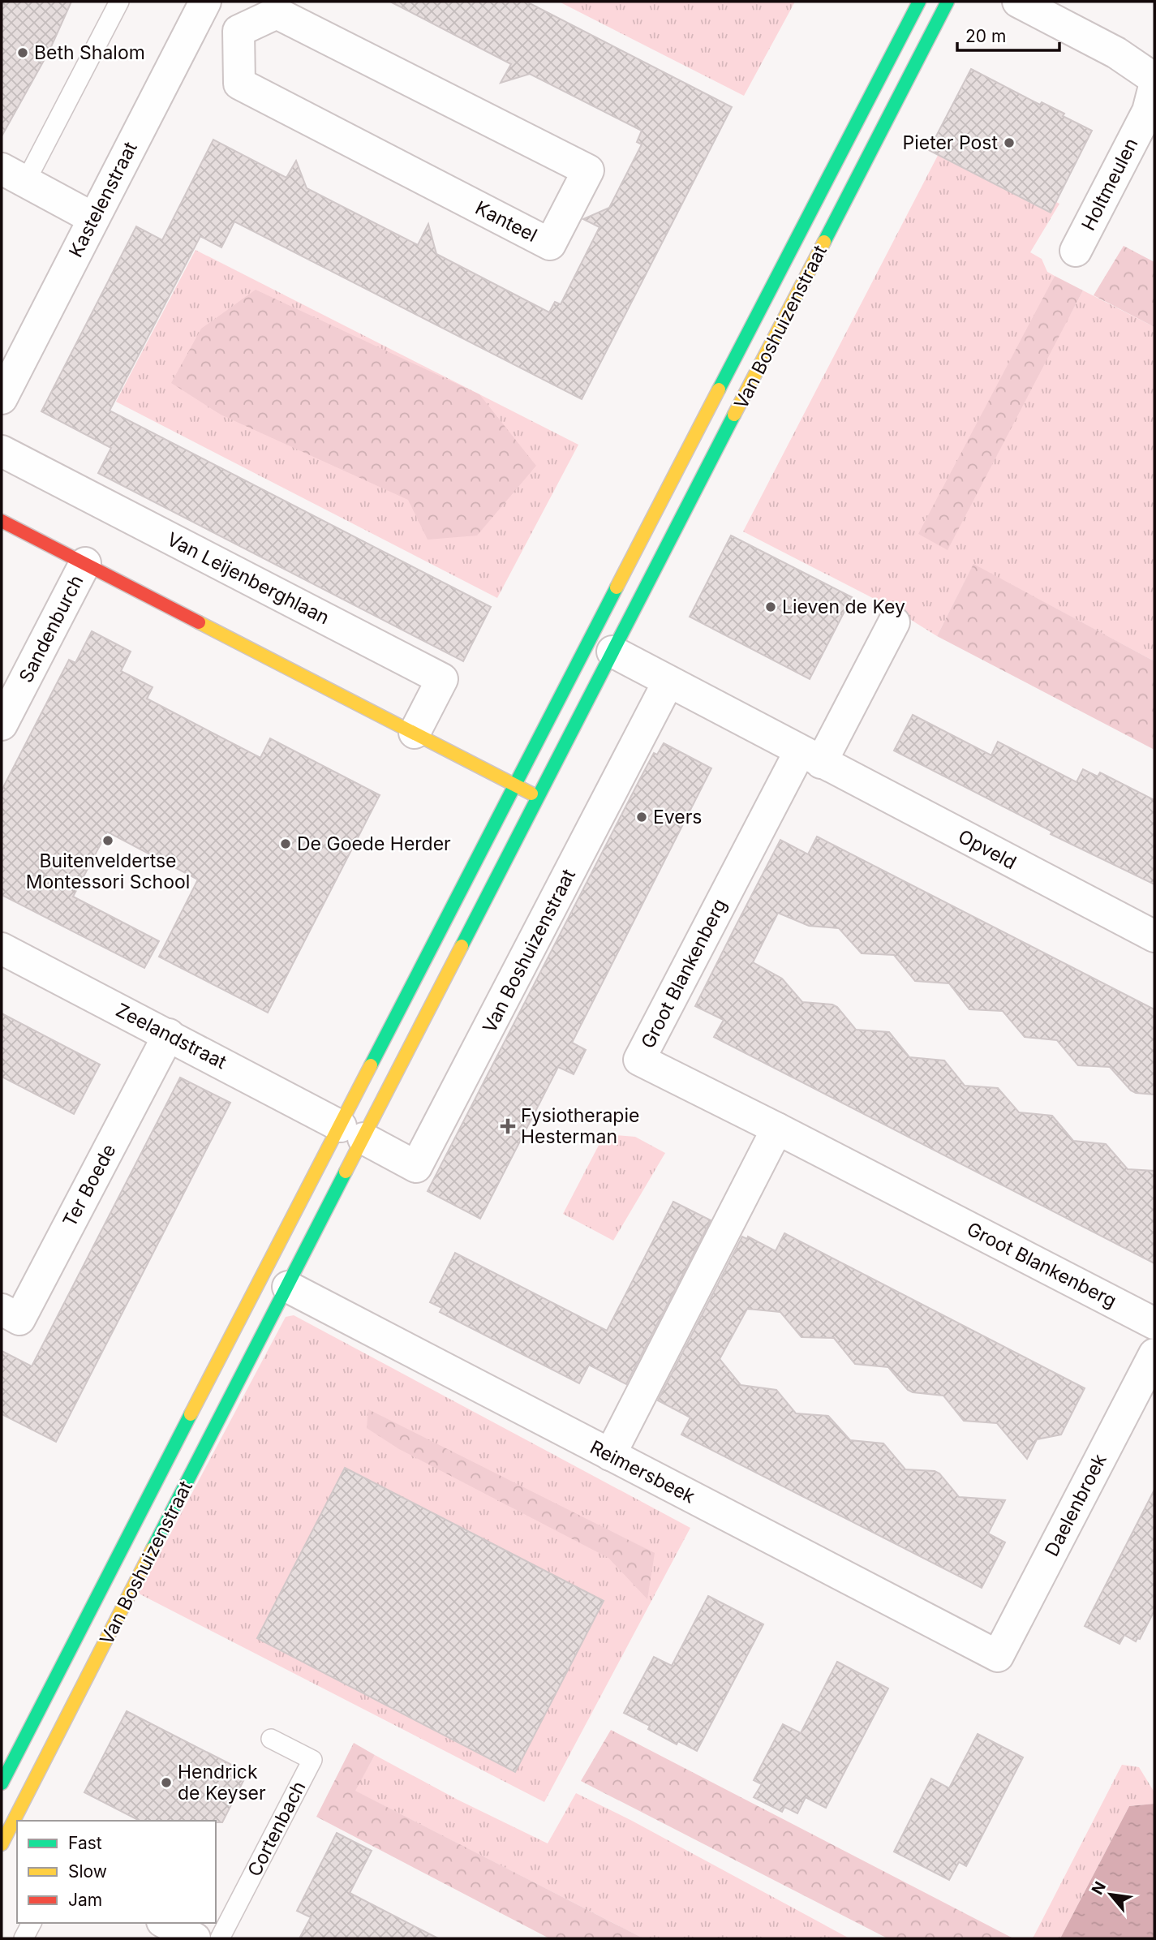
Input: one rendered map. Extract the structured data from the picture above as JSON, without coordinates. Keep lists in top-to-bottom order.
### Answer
{
  "streets": {
    "street": [
      "Holtmeulen",
      "Kastelenstraat",
      "Kanteel",
      "Van Boshuizenstraat",
      "Van Leijenberghlaan",
      "Sandenburch",
      "Opveld",
      "Groot Blankenberg",
      "Zeelandstraat",
      "Ter Boede",
      "Reimersbeek",
      "Daelenbroek"
    ],
    "lane": ["Cortenbach"]
  },
  "crossings": [
    ["Van Boshuizenstraat", "Opveld"],
    ["Van Boshuizenstraat", "Zeelandstraat"],
    ["Van Boshuizenstraat", "Reimersbeek"],
    ["Opveld", "Groot Blankenberg"],
    ["Zeelandstraat", "Ter Boede"],
    ["Reimersbeek", "Daelenbroek"]
  ],
  "places": {
    "other": [
      "Beth Shalom",
      "Pieter Post",
      "Lieven de Key",
      "Evers",
      "Buitenveldertse Montessori School",
      "De Goede Herder",
      "Hendrick de Keyser"
    ],
    "health": ["Fysiotherapie Hesterman"]
  },
  "legend": ["Fast", "Slow", "Jam"],
  "scale_bar": "20 m",
  "north": "top left"
}
